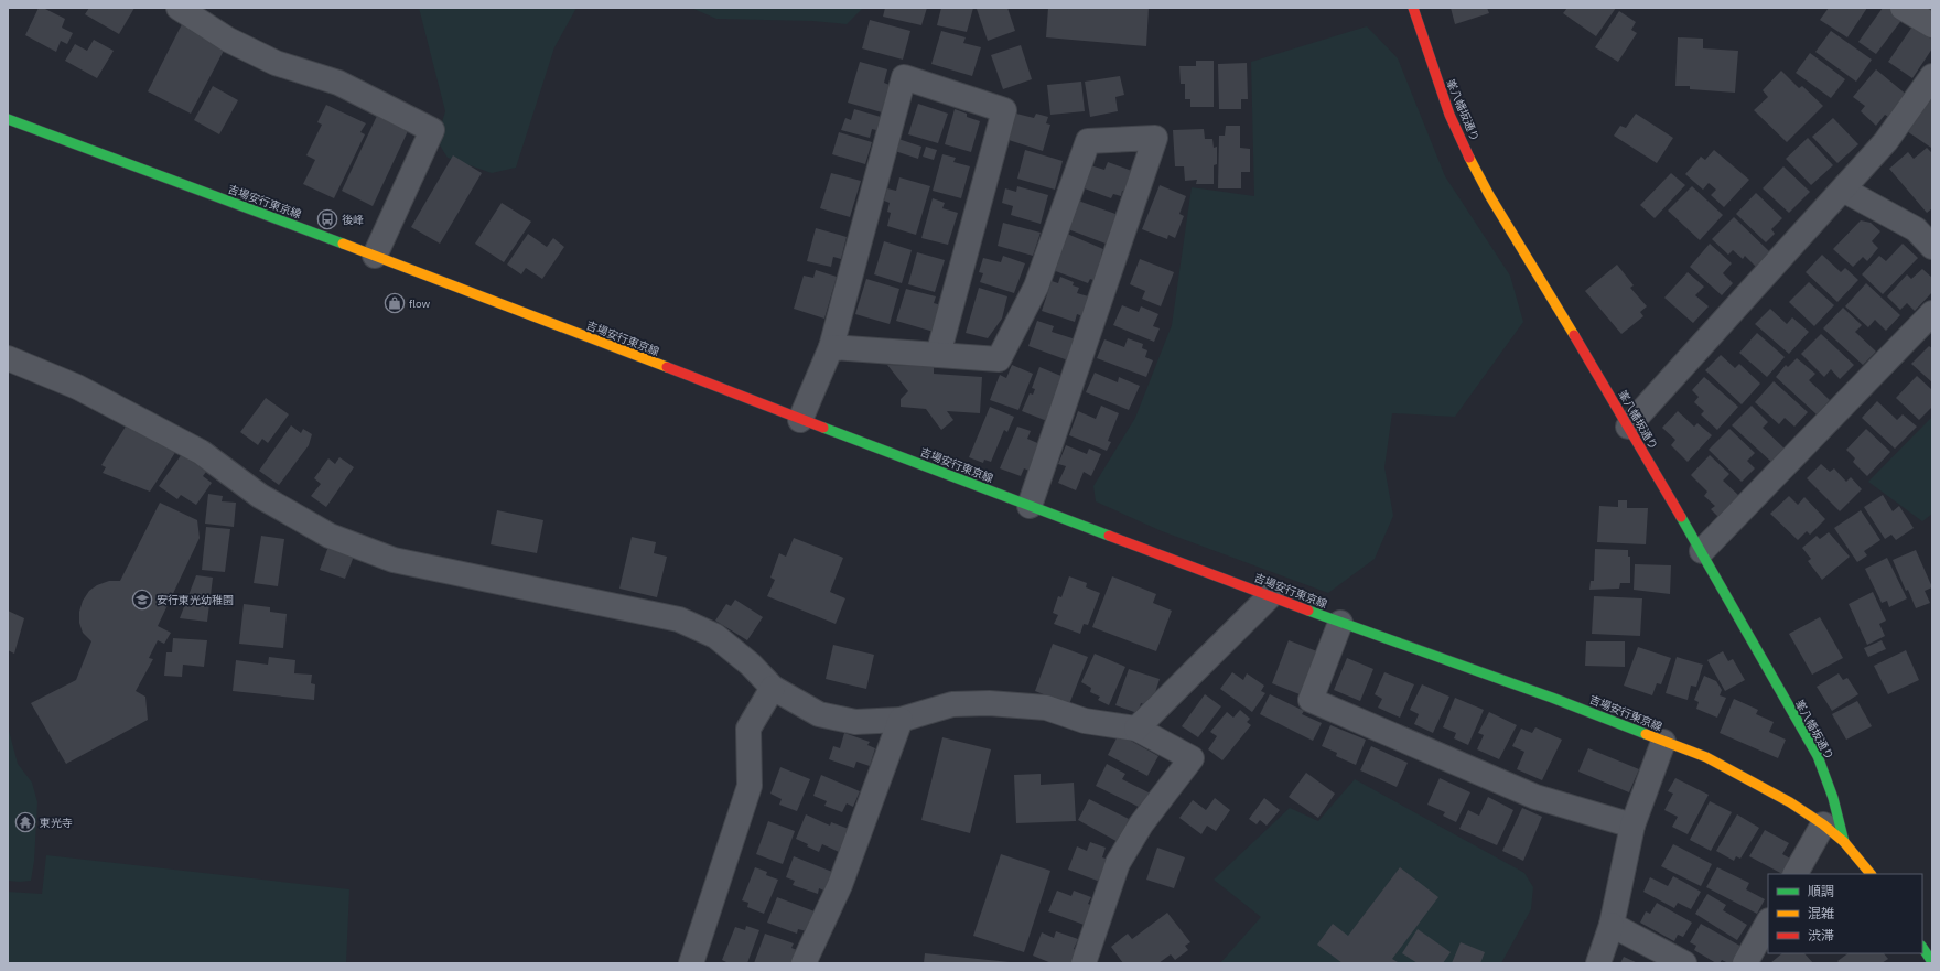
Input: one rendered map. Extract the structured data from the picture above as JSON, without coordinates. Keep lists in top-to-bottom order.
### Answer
{
  "streets": {
    "main road": ["峯八幡坂通り", "吉場安行東京線"]
  },
  "crossings": [
    ["峯八幡坂通り", "吉場安行東京線"]
  ],
  "places": {
    "bus stop": ["後峰"],
    "shop": ["flow"],
    "school or university": ["安行東光幼稚園"],
    "temple": ["東光寺"]
  },
  "legend": ["順調", "混雑", "渋滞"]
}
